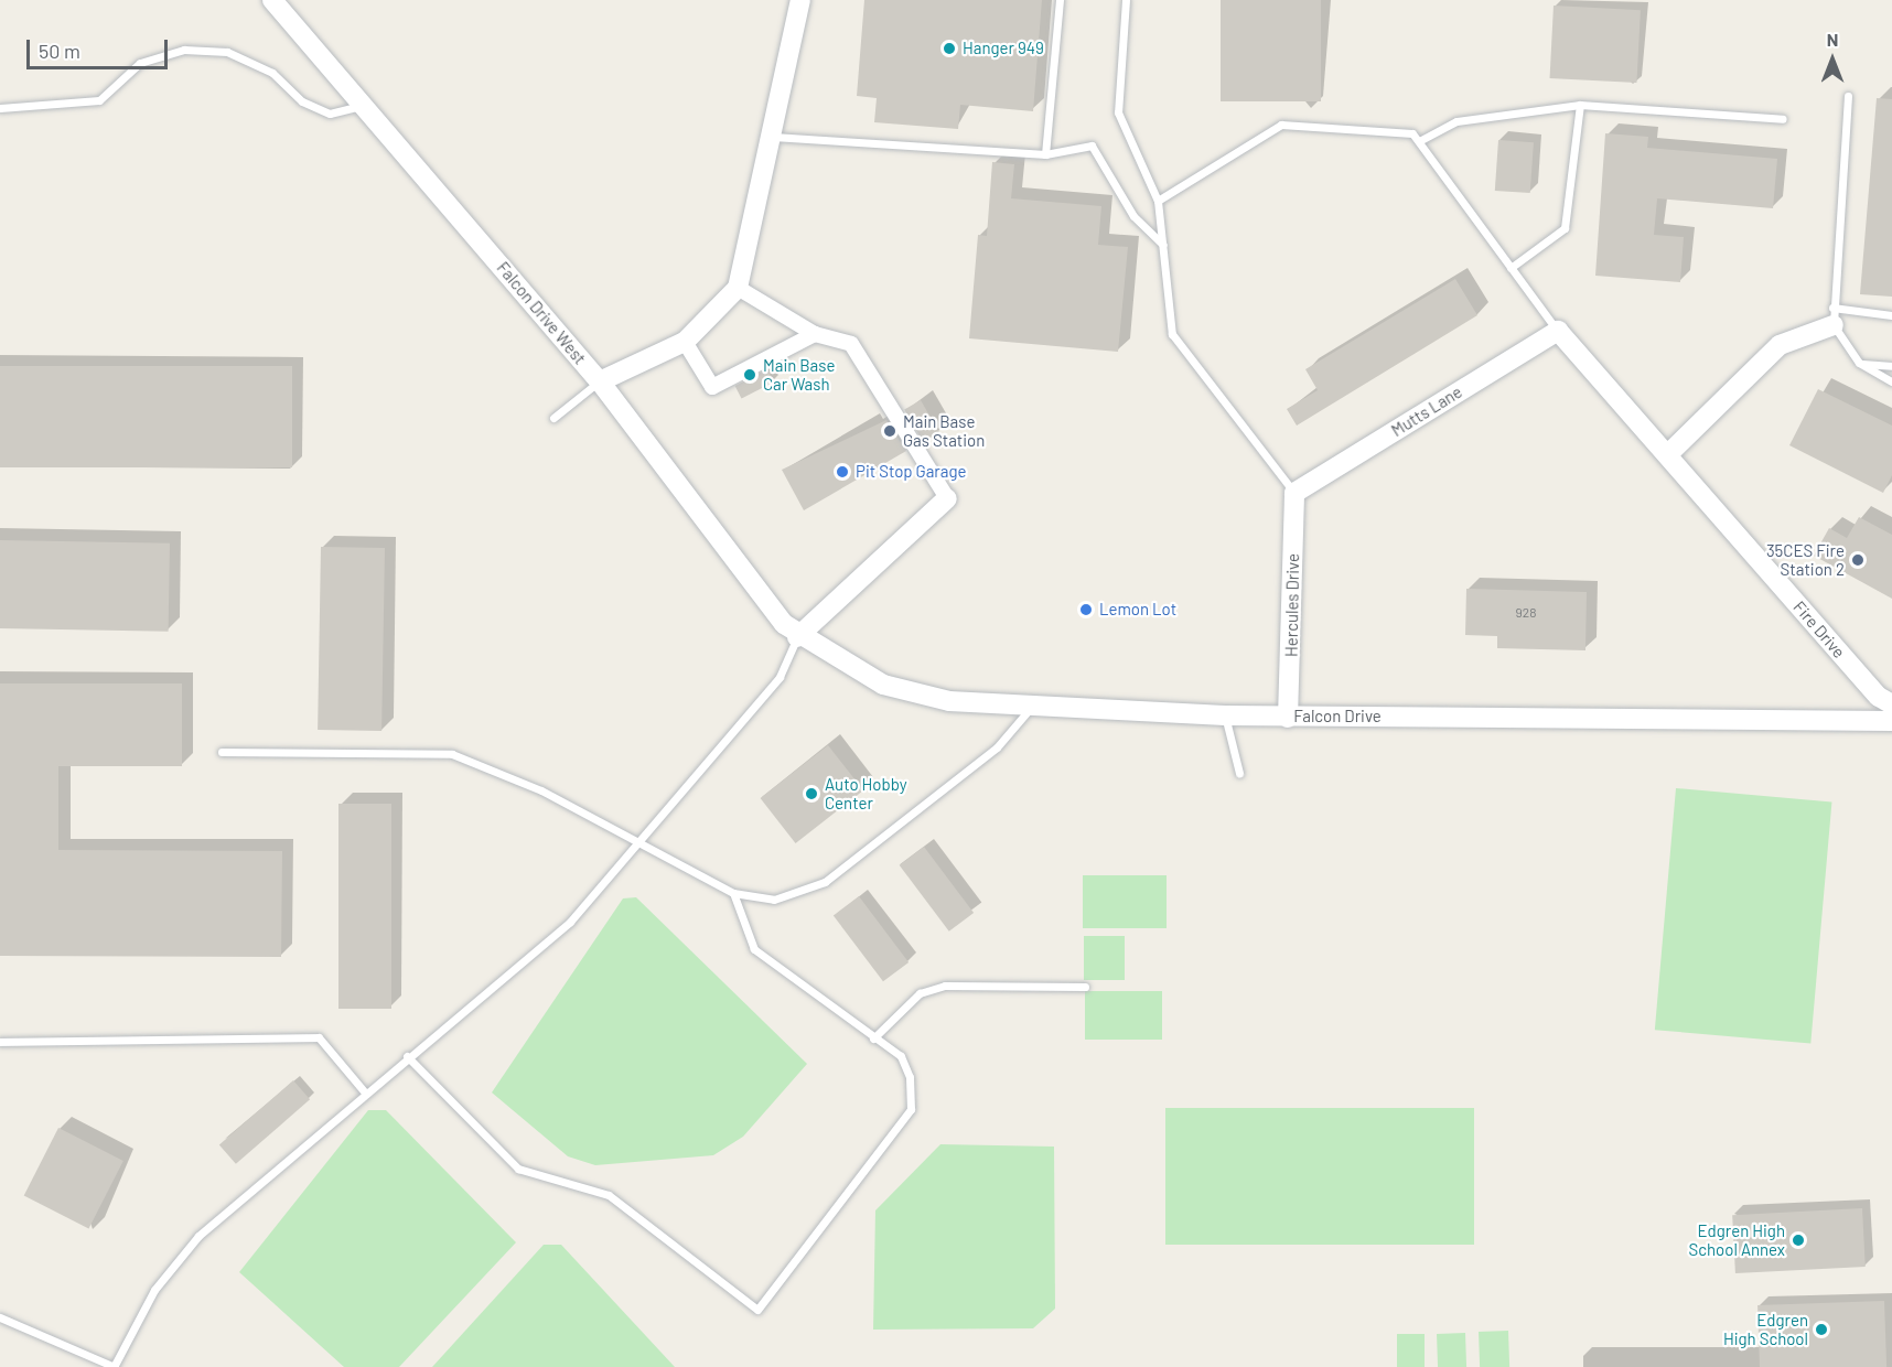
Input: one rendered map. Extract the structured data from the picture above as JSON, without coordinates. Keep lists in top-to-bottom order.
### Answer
{
  "streets": {
    "street": [
      "Falcon Drive West",
      "Mutts Lane",
      "Hercules Drive",
      "Fire Drive",
      "Falcon Drive"
    ]
  },
  "crossings": [
    ["Falcon Drive West", "Falcon Drive"],
    ["Mutts Lane", "Hercules Drive"],
    ["Mutts Lane", "Fire Drive"],
    ["Hercules Drive", "Falcon Drive"]
  ],
  "places": [
    "Hanger 949",
    "Main Base Car Wash",
    "Main Base Gas Station",
    "Pit Stop Garage",
    "35CES Fire Station 2",
    "Lemon Lot",
    "Auto Hobby Center",
    "Edgren High School Annex",
    "Edgren High School"
  ],
  "house_numbers": ["928"],
  "scale_bar": "50 m",
  "north": "top"
}
